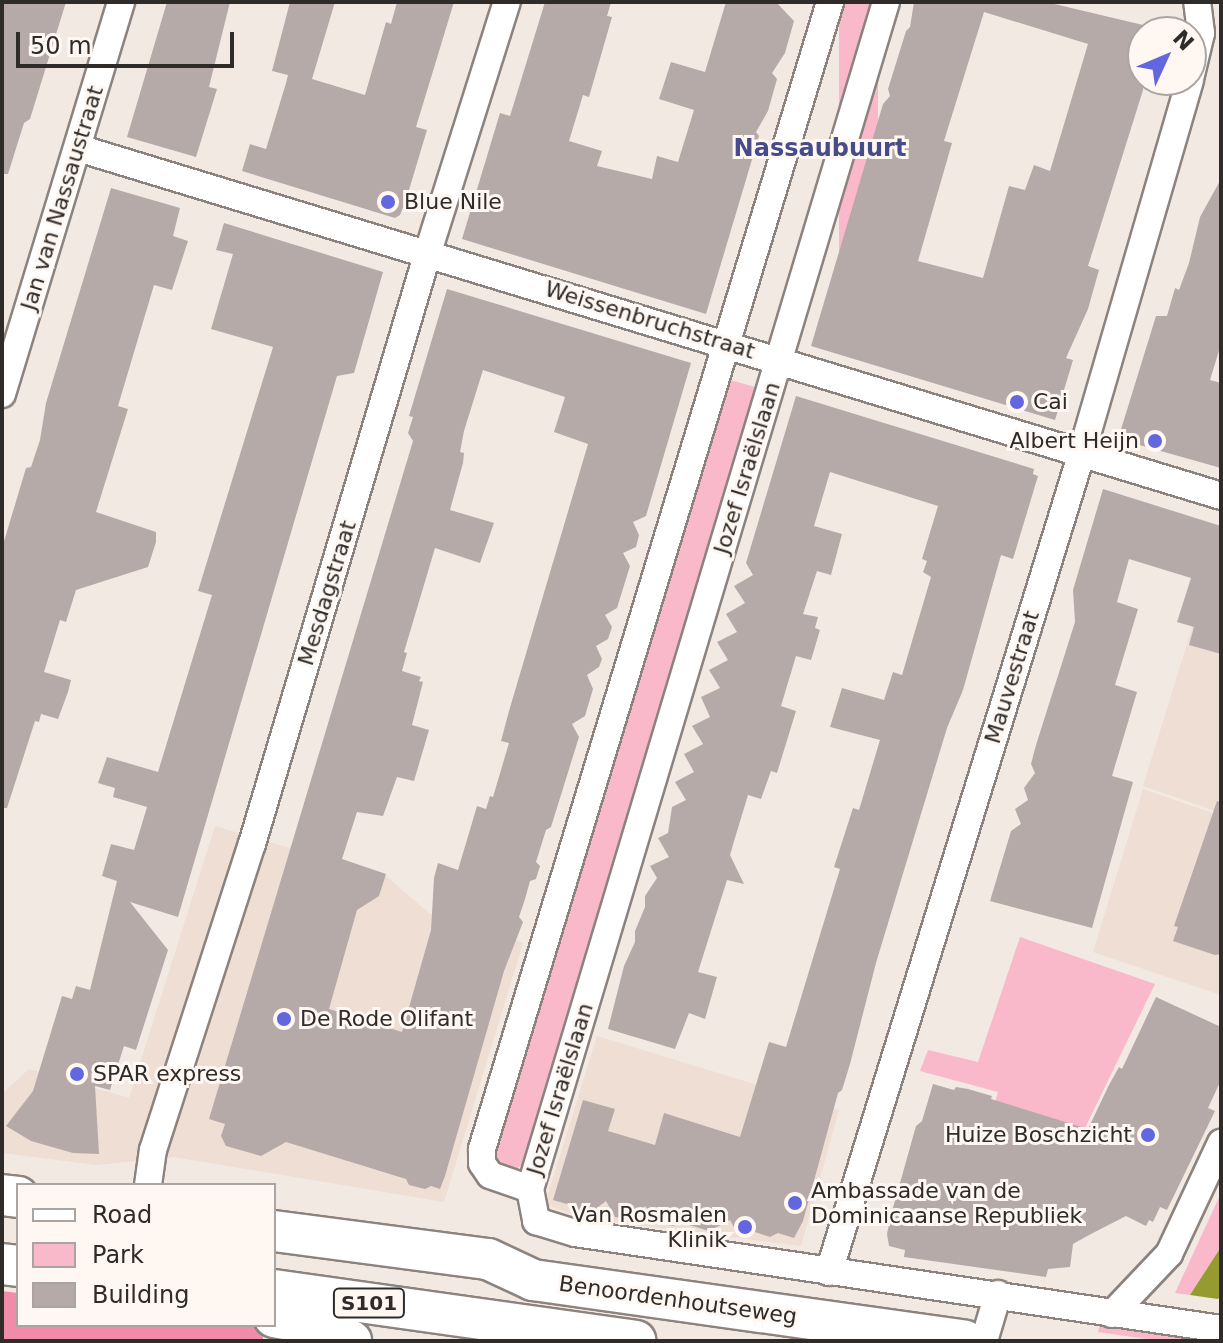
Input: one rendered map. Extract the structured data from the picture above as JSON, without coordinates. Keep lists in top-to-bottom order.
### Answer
{
  "streets": {
    "main road": ["Benoordenhoutseweg", "S101"],
    "street": [
      "Jan van Nassaustraat",
      "Weissenbruchstraat",
      "Jozef Israëlslaan",
      "Mesdagstraat",
      "Mauvestraat"
    ]
  },
  "crossings": [
    ["Jan van Nassaustraat", "Weissenbruchstraat"],
    ["Weissenbruchstraat", "Jozef Israëlslaan"],
    ["Weissenbruchstraat", "Mesdagstraat"],
    ["Weissenbruchstraat", "Mauvestraat"]
  ],
  "districts": ["Nassaubuurt"],
  "places": [
    "Blue Nile",
    "Cai",
    "Albert Heijn",
    "De Rode Olifant",
    "SPAR express",
    "Huize Boschzicht",
    "Ambassade van de Dominicaanse Republiek",
    "Van Rosmalen Klinik"
  ],
  "legend": ["Road", "Park", "Building"],
  "scale_bar": "50 m",
  "north": "top right"
}
